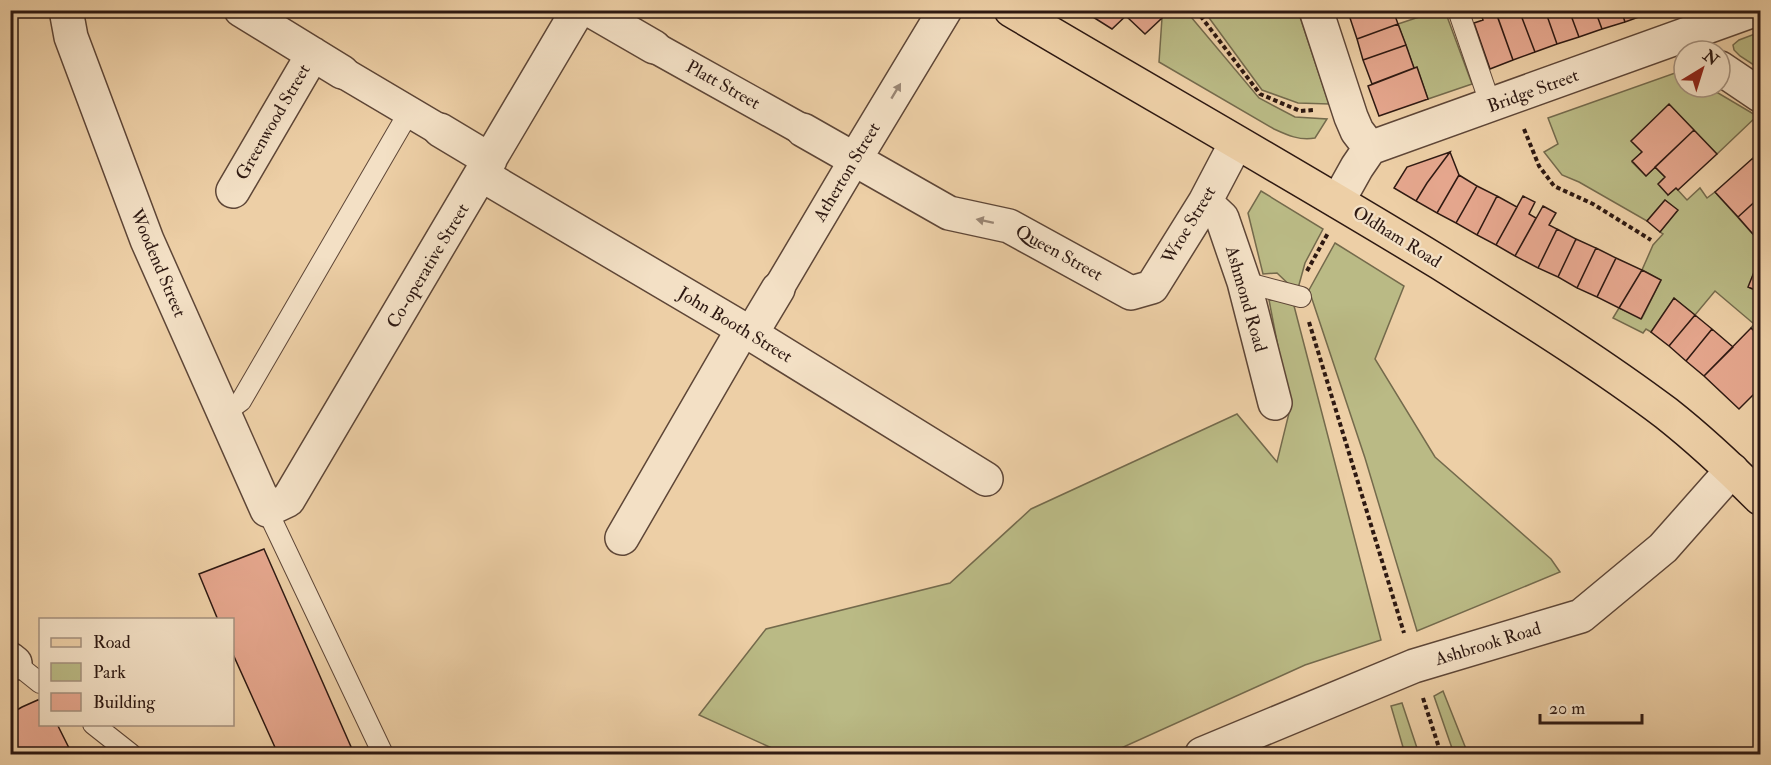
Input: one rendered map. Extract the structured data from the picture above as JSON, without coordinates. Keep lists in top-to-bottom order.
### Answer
{
  "streets": {
    "main road": ["Oldham Road"],
    "street": [
      "Platt Street",
      "Bridge Street",
      "Greenwood Street",
      "Atherton Street",
      "Wroe Street",
      "Queen Street",
      "Woodend Street",
      "Co-operative Street",
      "Ashmond Road",
      "John Booth Street",
      "Ashbrook Road"
    ]
  },
  "crossings": [
    ["Platt Street", "Atherton Street"],
    ["Platt Street", "Queen Street"],
    ["Greenwood Street", "John Booth Street"],
    ["Atherton Street", "Queen Street"],
    ["Atherton Street", "John Booth Street"],
    ["Wroe Street", "Oldham Road"],
    ["Wroe Street", "Queen Street"],
    ["Wroe Street", "Ashmond Road"],
    ["Oldham Road", "Ashbrook Road"],
    ["Woodend Street", "Co-operative Street"],
    ["Co-operative Street", "John Booth Street"]
  ],
  "one_way": ["Queen Street"],
  "legend": ["Road", "Park", "Building"],
  "scale_bar": "20 m",
  "north": "top right"
}
